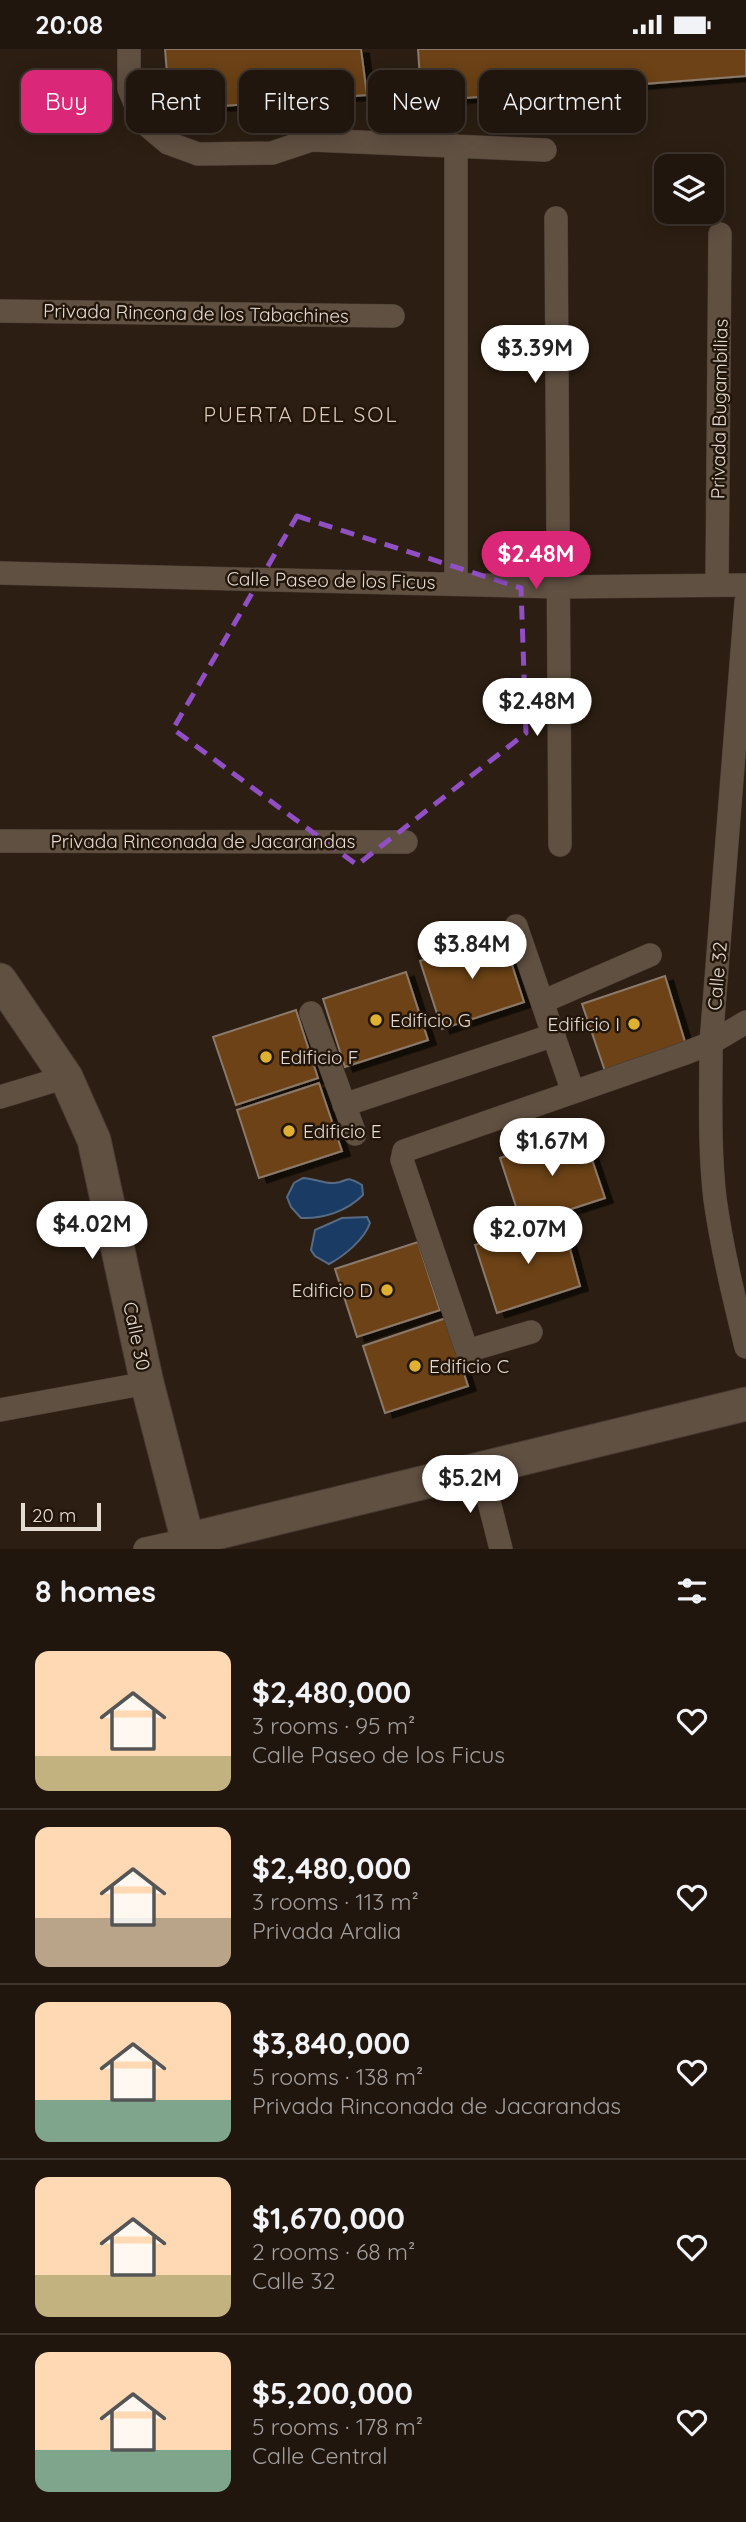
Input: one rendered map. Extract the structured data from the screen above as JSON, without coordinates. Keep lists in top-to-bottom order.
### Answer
{
  "streets": {
    "street": [
      "Privada Rincona de los Tabachines",
      "Privada Bugambilias",
      "Calle Paseo de los Ficus",
      "Privada Rinconada de Jacarandas",
      "Calle 32",
      "Calle 30"
    ]
  },
  "crossings": [
    ["Privada Bugambilias", "Calle Paseo de los Ficus"]
  ],
  "districts": ["PUERTA DEL SOL"],
  "places": [
    "Edificio G",
    "Edificio I",
    "Edificio F",
    "Edificio E",
    "Edificio D",
    "Edificio C"
  ],
  "scale_bar": "20 m",
  "page": {
    "status": "20:08",
    "chip": [
      "Buy",
      "Rent",
      "Filters",
      "New",
      "Apartment"
    ],
    "price": [
      "$3.39M",
      "$2.48M",
      "$2.48M",
      "$3.84M",
      "$1.67M",
      "$4.02M",
      "$2.07M",
      "$5.2M"
    ],
    "scale": "20 m",
    "heading": "8 homes",
    "list": [
      {
        "name": "$2,480,000",
        "note": "3 rooms · 95 m² · Calle Paseo de los Ficus"
      },
      {
        "name": "$2,480,000",
        "note": "3 rooms · 113 m² · Privada Aralia"
      },
      {
        "name": "$3,840,000",
        "note": "5 rooms · 138 m² · Privada Rinconada de Jacarandas"
      },
      {
        "name": "$1,670,000",
        "note": "2 rooms · 68 m² · Calle 32"
      },
      {
        "name": "$5,200,000",
        "note": "5 rooms · 178 m² · Calle Central"
      }
    ]
  }
}
